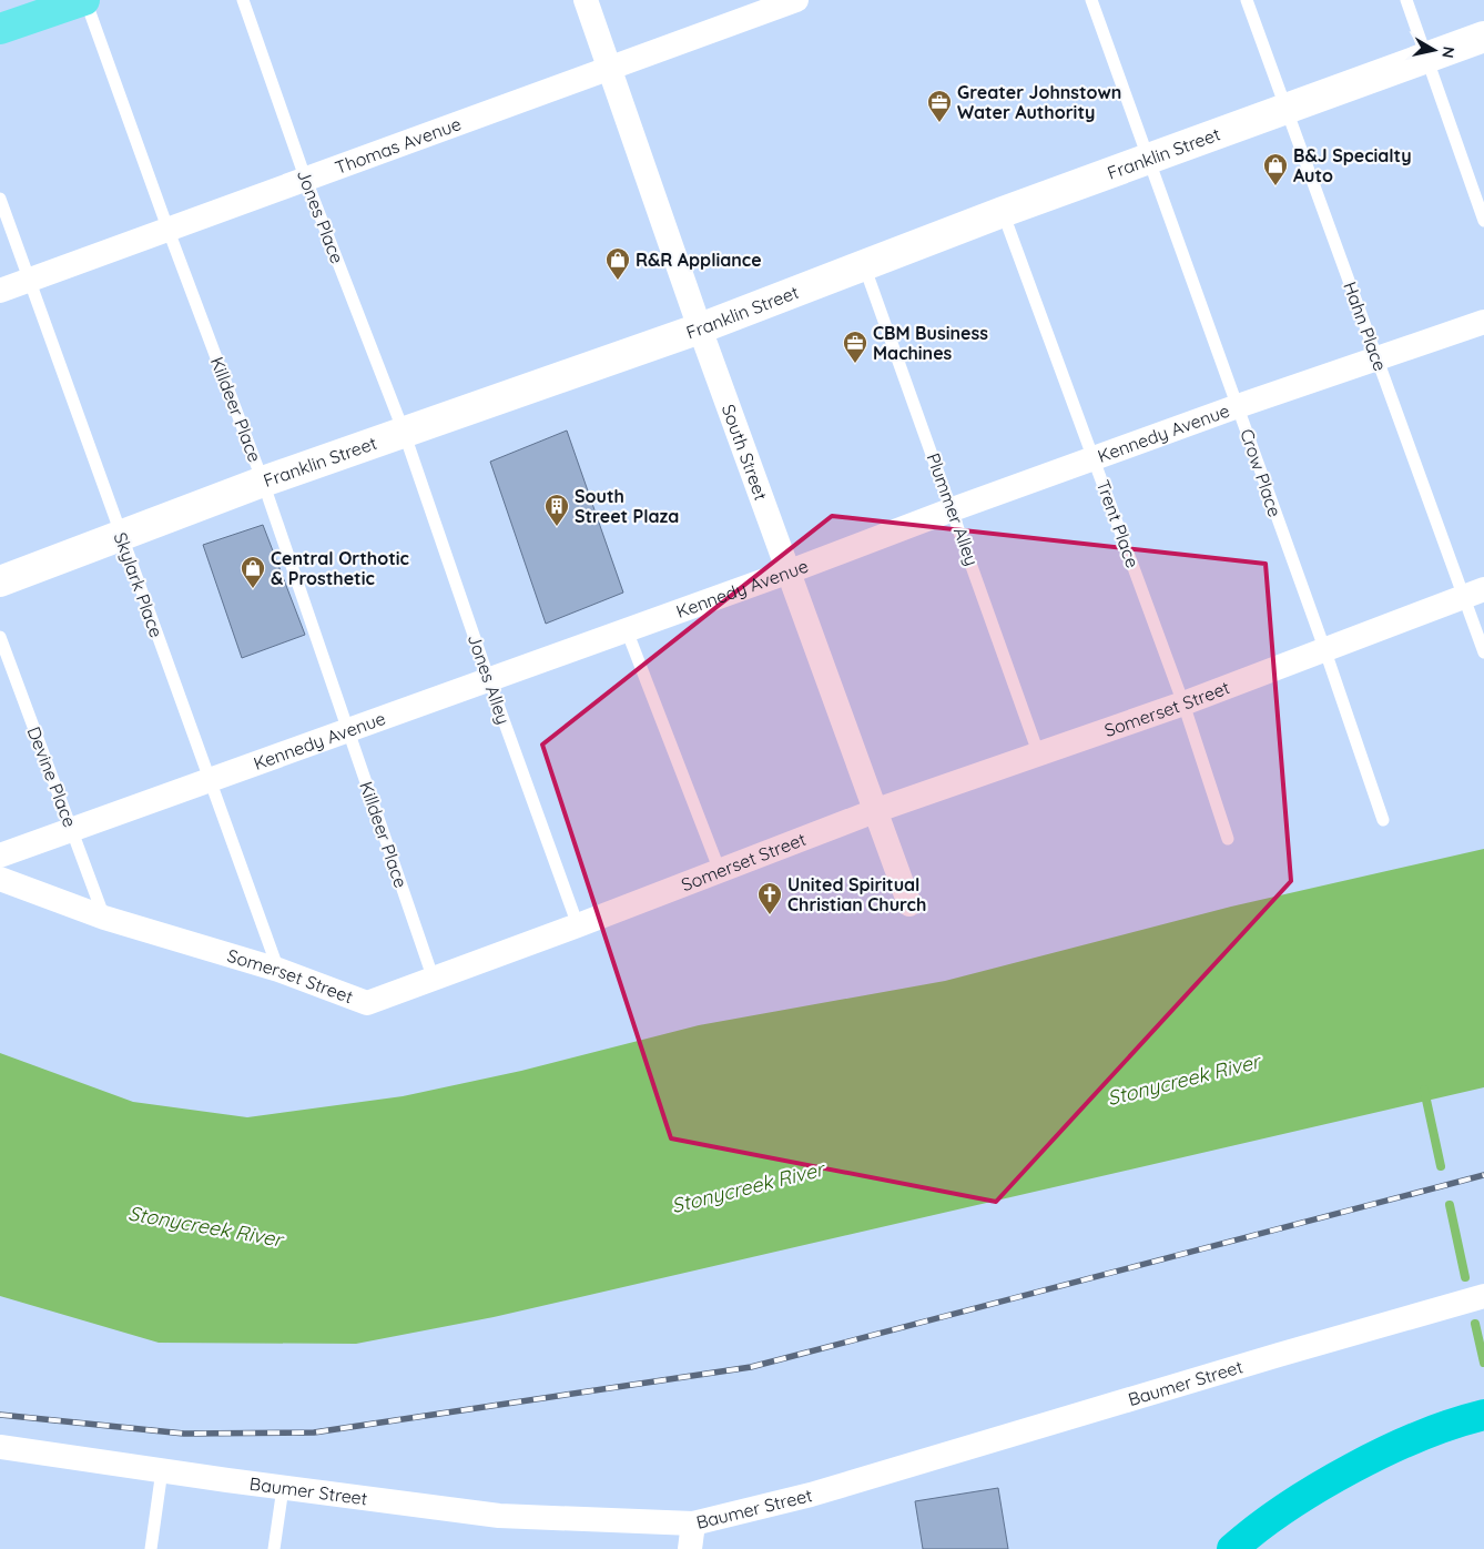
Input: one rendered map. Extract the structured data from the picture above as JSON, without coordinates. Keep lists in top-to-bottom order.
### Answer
{
  "streets": {
    "street": [
      "Thomas Avenue",
      "Franklin Street",
      "Kennedy Avenue",
      "South Street",
      "Somerset Street",
      "Baumer Street"
    ],
    "lane": [
      "Jones Place",
      "Hahn Place",
      "Killdeer Place",
      "Crow Place",
      "Plummer Alley",
      "Trent Place",
      "Skylark Place",
      "Jones Alley",
      "Devine Place"
    ]
  },
  "crossings": [
    ["Thomas Avenue", "Jones Place"],
    ["Thomas Avenue", "Killdeer Place"],
    ["Thomas Avenue", "South Street"],
    ["Thomas Avenue", "Skylark Place"],
    ["Franklin Street", "Jones Place"],
    ["Franklin Street", "Hahn Place"],
    ["Franklin Street", "Killdeer Place"],
    ["Franklin Street", "South Street"],
    ["Franklin Street", "Crow Place"],
    ["Franklin Street", "Plummer Alley"],
    ["Franklin Street", "Trent Place"],
    ["Franklin Street", "Skylark Place"],
    ["Franklin Street", "Jones Alley"],
    ["Jones Place", "Jones Alley"],
    ["Hahn Place", "Kennedy Avenue"],
    ["Hahn Place", "Somerset Street"],
    ["Killdeer Place", "Kennedy Avenue"],
    ["Killdeer Place", "Somerset Street"],
    ["Kennedy Avenue", "South Street"],
    ["Kennedy Avenue", "Crow Place"],
    ["Kennedy Avenue", "Plummer Alley"],
    ["Kennedy Avenue", "Trent Place"],
    ["Kennedy Avenue", "Skylark Place"],
    ["Kennedy Avenue", "Jones Alley"],
    ["Kennedy Avenue", "Devine Place"],
    ["South Street", "Somerset Street"],
    ["Crow Place", "Somerset Street"],
    ["Plummer Alley", "Somerset Street"],
    ["Trent Place", "Somerset Street"],
    ["Skylark Place", "Somerset Street"],
    ["Jones Alley", "Somerset Street"],
    ["Somerset Street", "Devine Place"]
  ],
  "water": ["Stonycreek River"],
  "places": {
    "office": ["Greater Johnstown Water Authority", "CBM Business Machines"],
    "shop": ["B&J Specialty Auto", "R&R Appliance", "Central Orthotic & Prosthetic"],
    "building": ["South Street Plaza"],
    "church": ["United Spiritual Christian Church"]
  },
  "north": "right"
}
